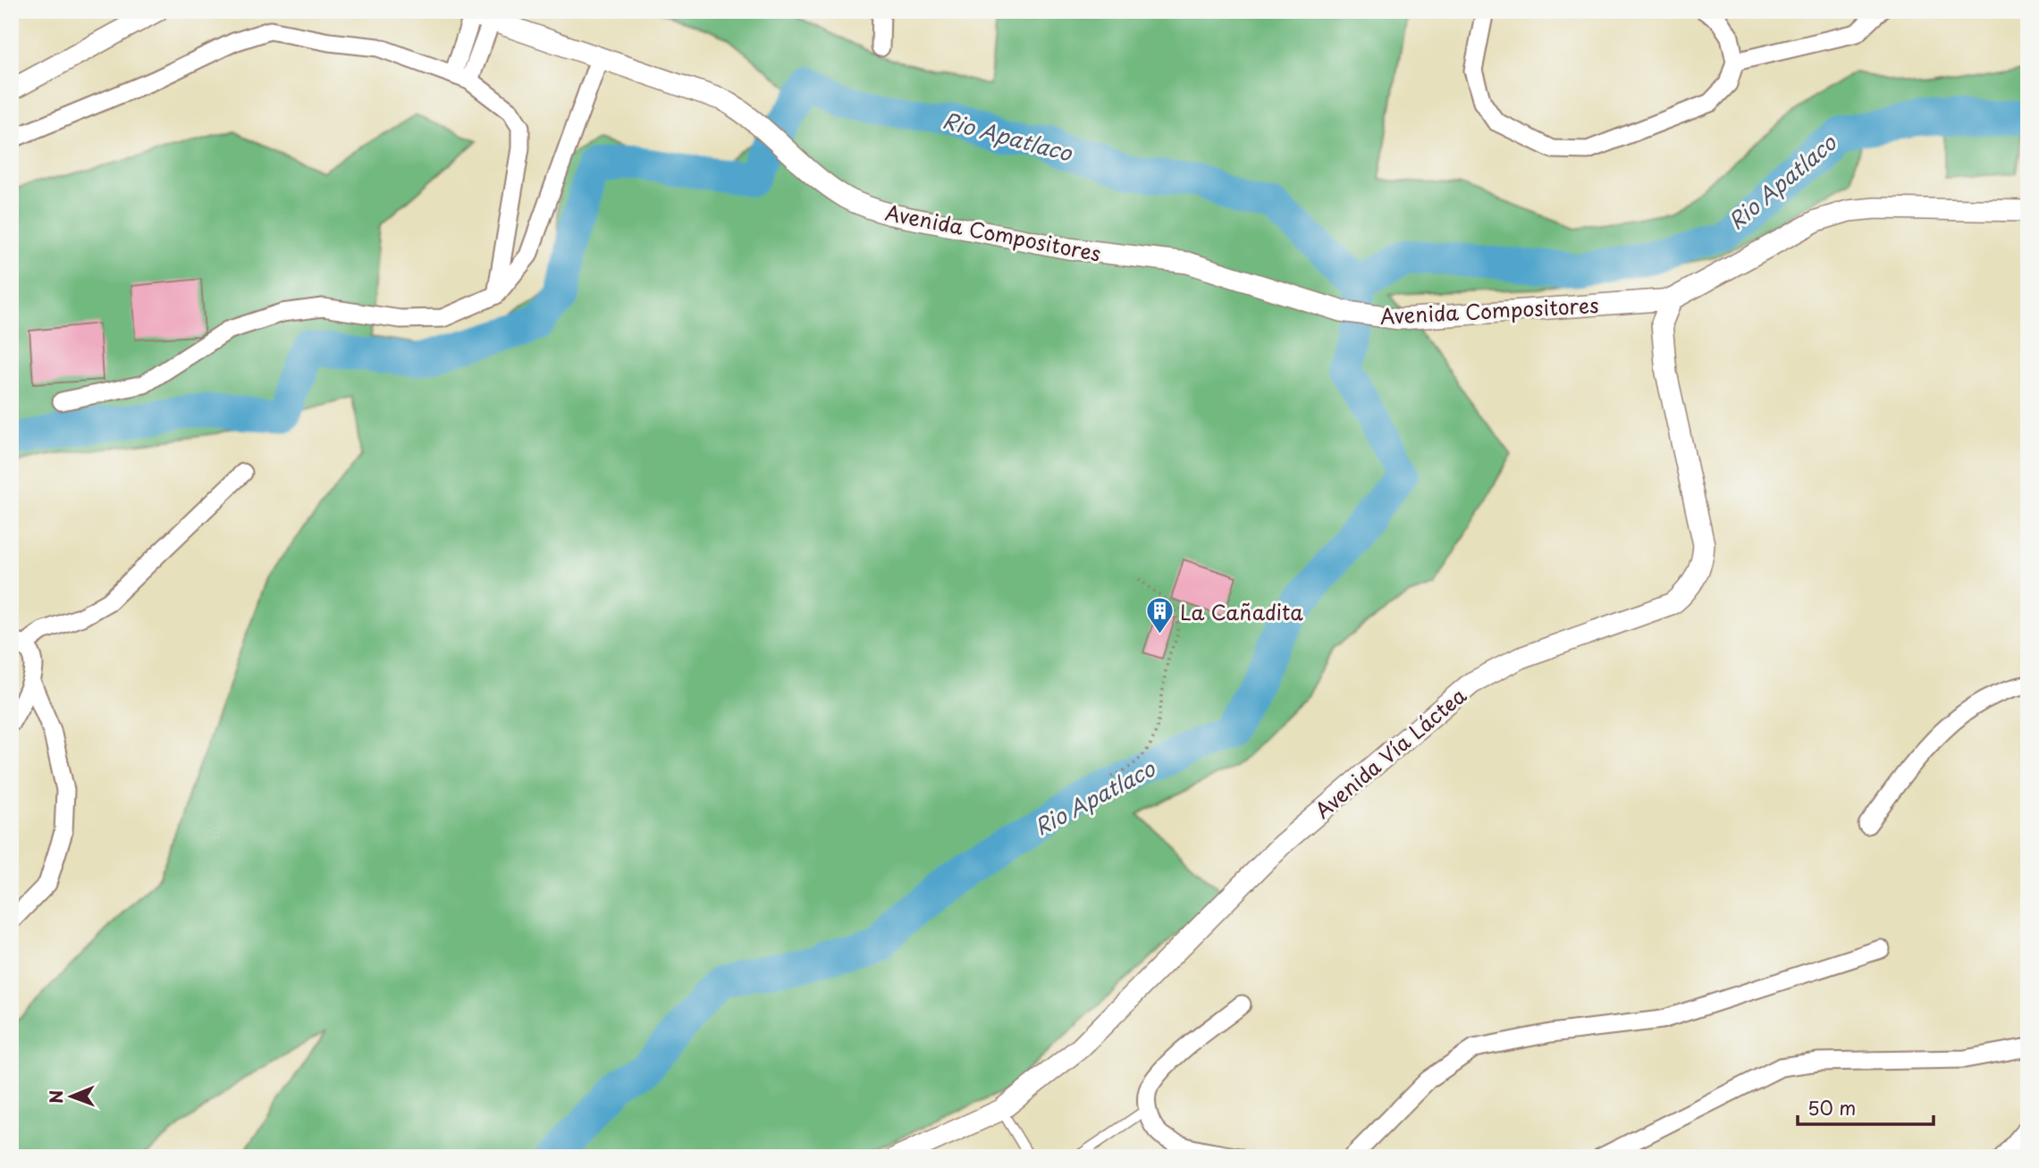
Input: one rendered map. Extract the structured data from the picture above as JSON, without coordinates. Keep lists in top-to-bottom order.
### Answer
{
  "streets": {
    "street": ["Avenida Compositores", "Avenida Vía Láctea"]
  },
  "crossings": [
    ["Avenida Compositores", "Avenida Vía Láctea"]
  ],
  "water": ["Rio Apatlaco"],
  "places": {
    "building": ["La Cañadita"]
  },
  "scale_bar": "50 m",
  "north": "left"
}
